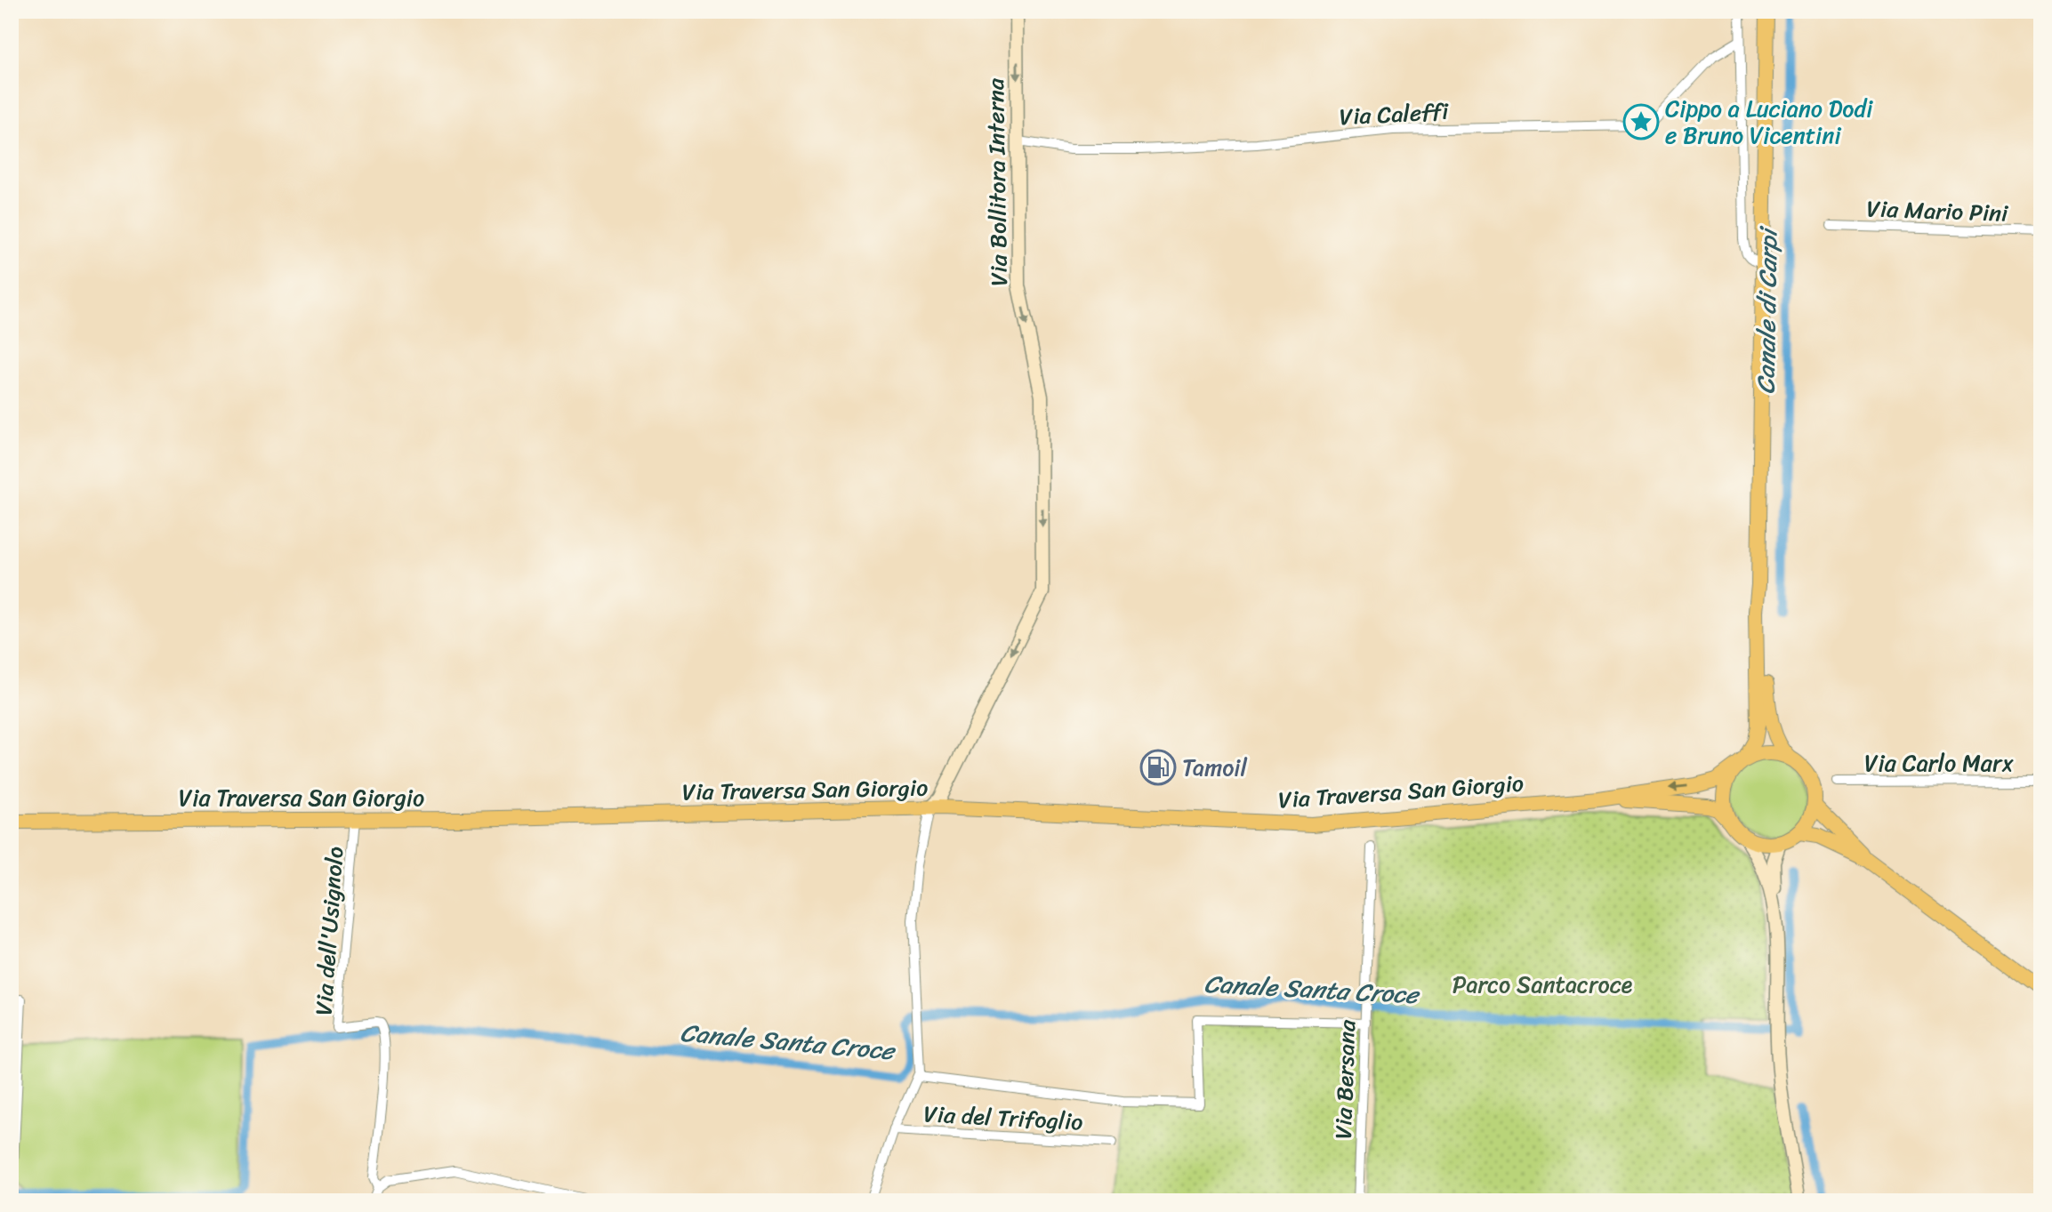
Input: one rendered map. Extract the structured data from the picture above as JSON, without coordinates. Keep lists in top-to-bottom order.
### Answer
{
  "streets": {
    "main road": ["Via Traversa San Giorgio"],
    "street": [
      "Via Caleffi",
      "Via Bollitora Interna",
      "Via Mario Pini",
      "Via Carlo Marx",
      "Via dell'Usignolo",
      "Via Bersana",
      "Via del Trifoglio"
    ]
  },
  "crossings": [
    ["Via Caleffi", "Via Bollitora Interna"],
    ["Via Bollitora Interna", "Via Traversa San Giorgio"],
    ["Via Traversa San Giorgio", "Via dell'Usignolo"]
  ],
  "one_way": ["Via Bollitora Interna"],
  "water": ["Canale di Carpi", "Canale Santa Croce"],
  "parks": ["Parco Santacroce"],
  "places": {
    "place": ["Cippo a Luciano Dodi e Bruno Vicentini"],
    "fuel station": ["Tamoil"]
  }
}
